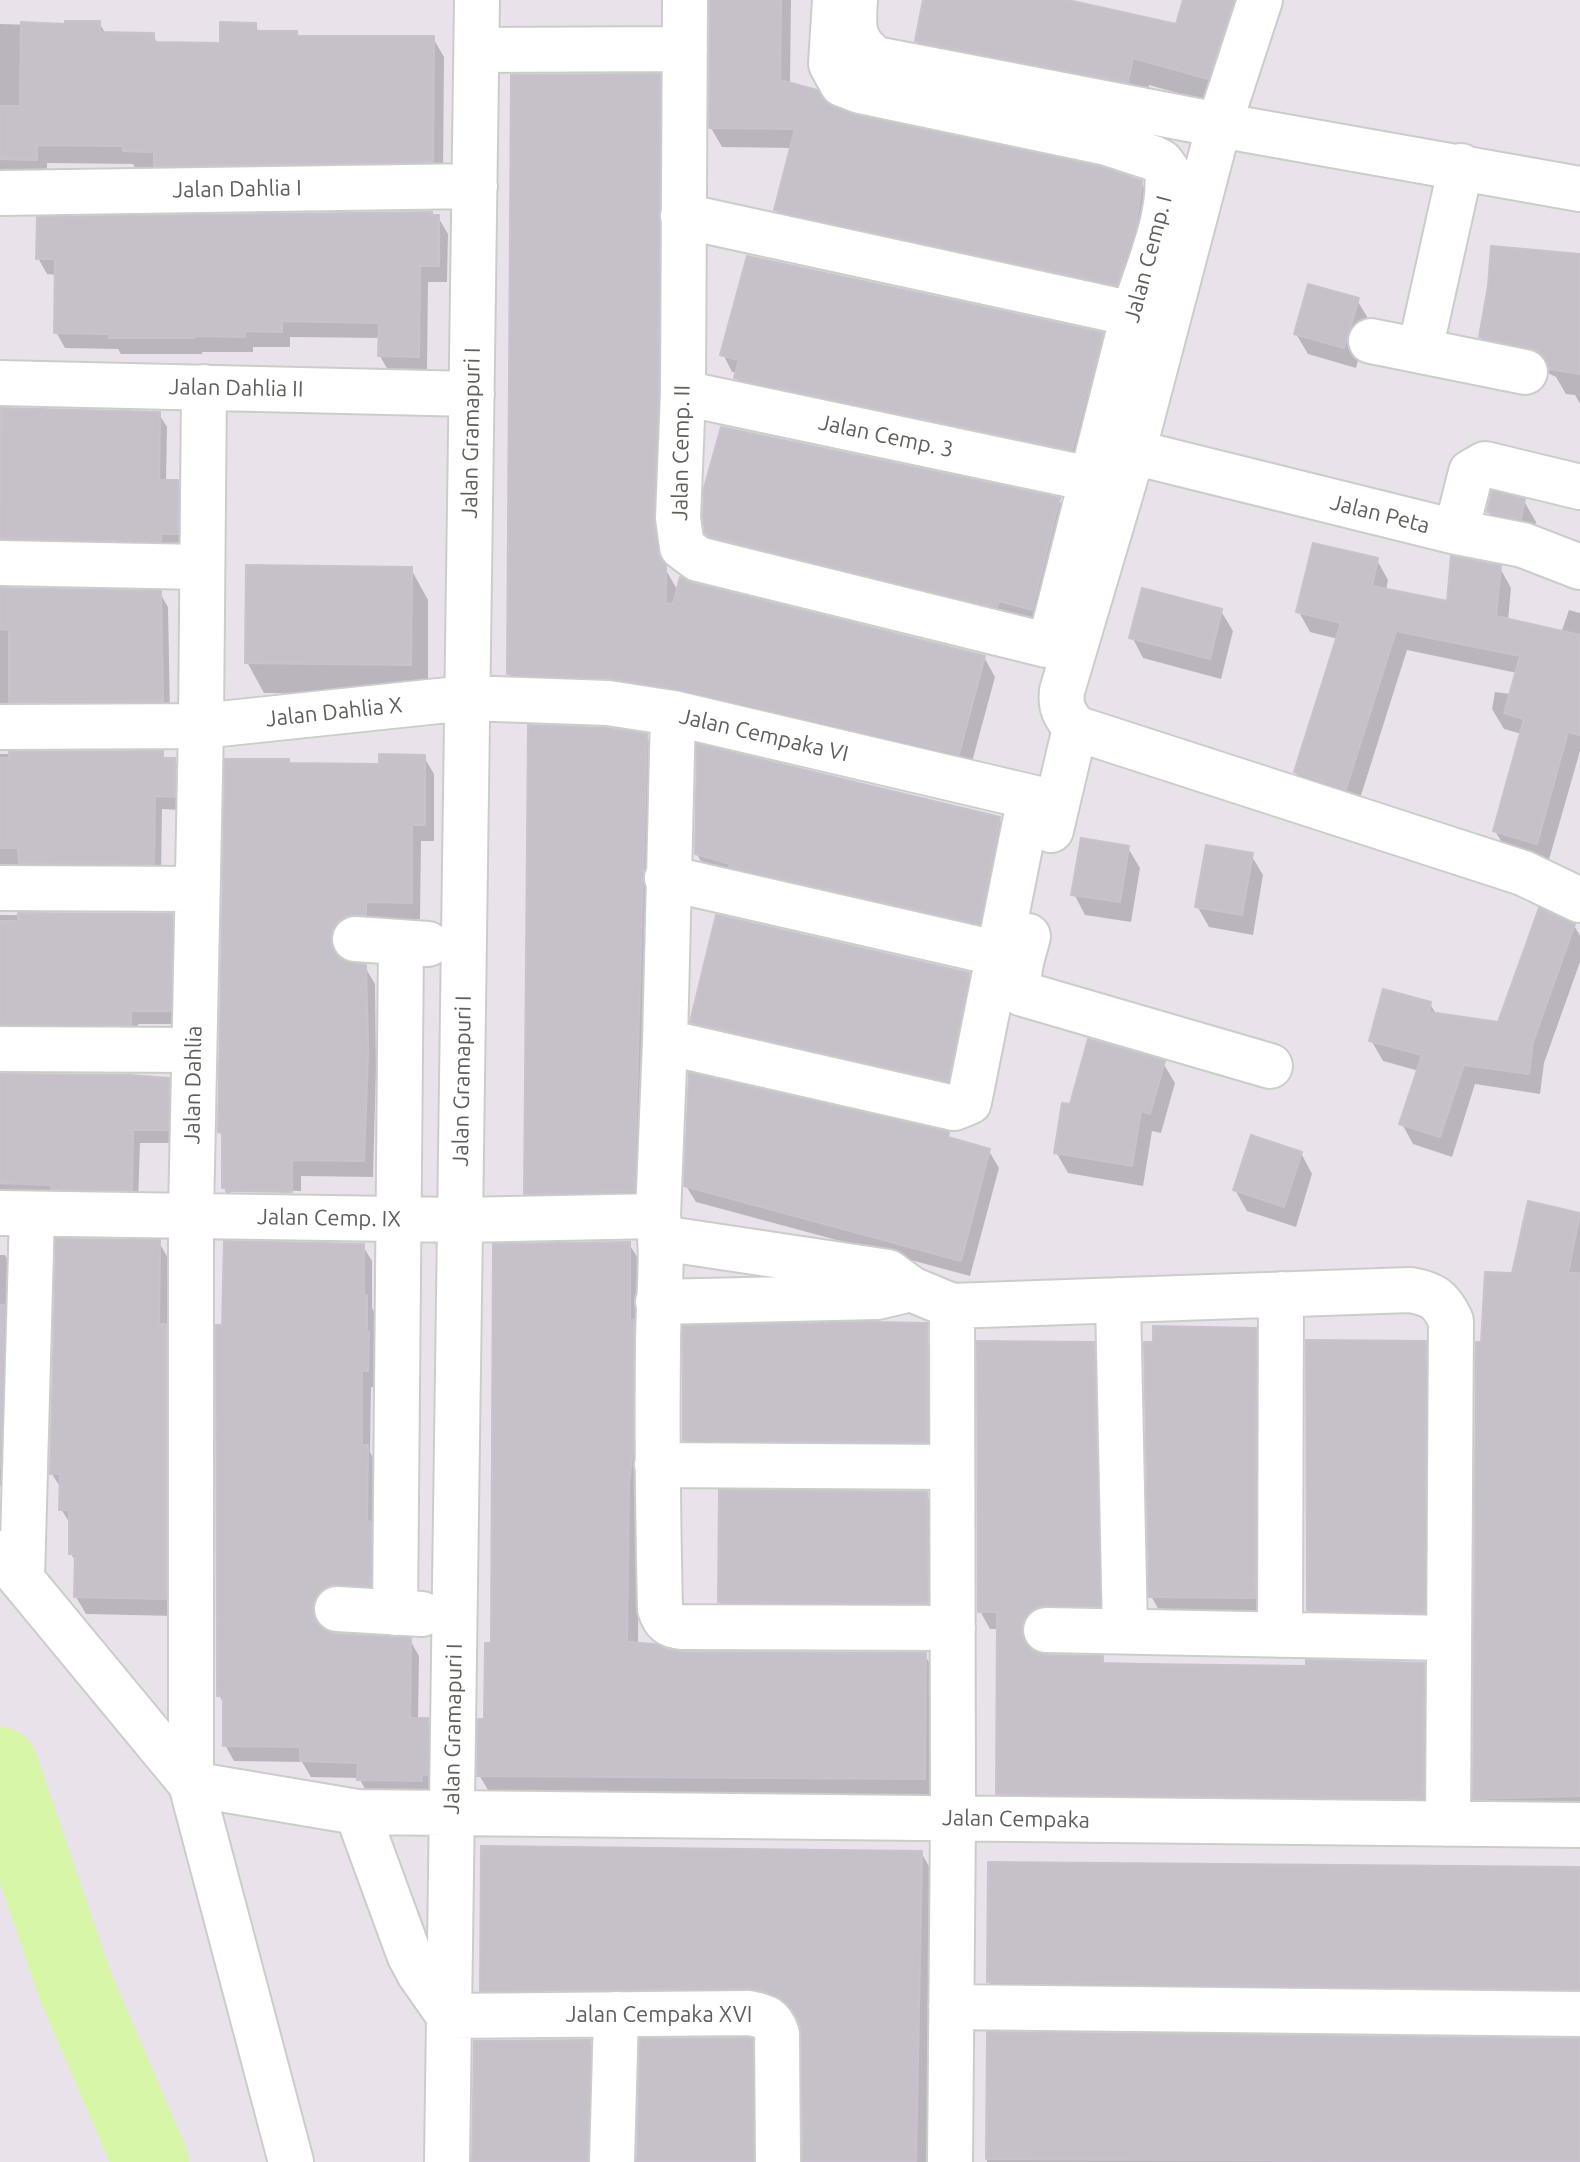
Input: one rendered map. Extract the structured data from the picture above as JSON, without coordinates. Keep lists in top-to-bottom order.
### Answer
{
  "streets": {
    "street": [
      "Jalan Dahlia I",
      "Jalan Cemp. I",
      "Jalan Dahlia II",
      "Jalan Gramapuri I",
      "Jalan Cemp. 3",
      "Jalan Cemp. II",
      "Jalan Peta",
      "Jalan Dahlia X",
      "Jalan Cempaka VI",
      "Jalan Dahlia",
      "Jalan Cemp. IX",
      "Jalan Cempaka",
      "Jalan Cempaka XVI"
    ]
  },
  "crossings": [
    ["Jalan Dahlia I", "Jalan Gramapuri I"],
    ["Jalan Cemp. I", "Jalan Cemp. 3"],
    ["Jalan Cemp. I", "Jalan Cemp. II"],
    ["Jalan Dahlia II", "Jalan Gramapuri I"],
    ["Jalan Dahlia II", "Jalan Dahlia"],
    ["Jalan Gramapuri I", "Jalan Dahlia X"],
    ["Jalan Gramapuri I", "Jalan Cempaka VI"],
    ["Jalan Gramapuri I", "Jalan Cemp. IX"],
    ["Jalan Gramapuri I", "Jalan Cempaka"],
    ["Jalan Gramapuri I", "Jalan Cempaka XVI"],
    ["Jalan Cemp. 3", "Jalan Cemp. II"],
    ["Jalan Dahlia X", "Jalan Cempaka VI"],
    ["Jalan Dahlia X", "Jalan Dahlia"],
    ["Jalan Dahlia", "Jalan Cemp. IX"],
    ["Jalan Dahlia", "Jalan Cempaka"]
  ]
}
